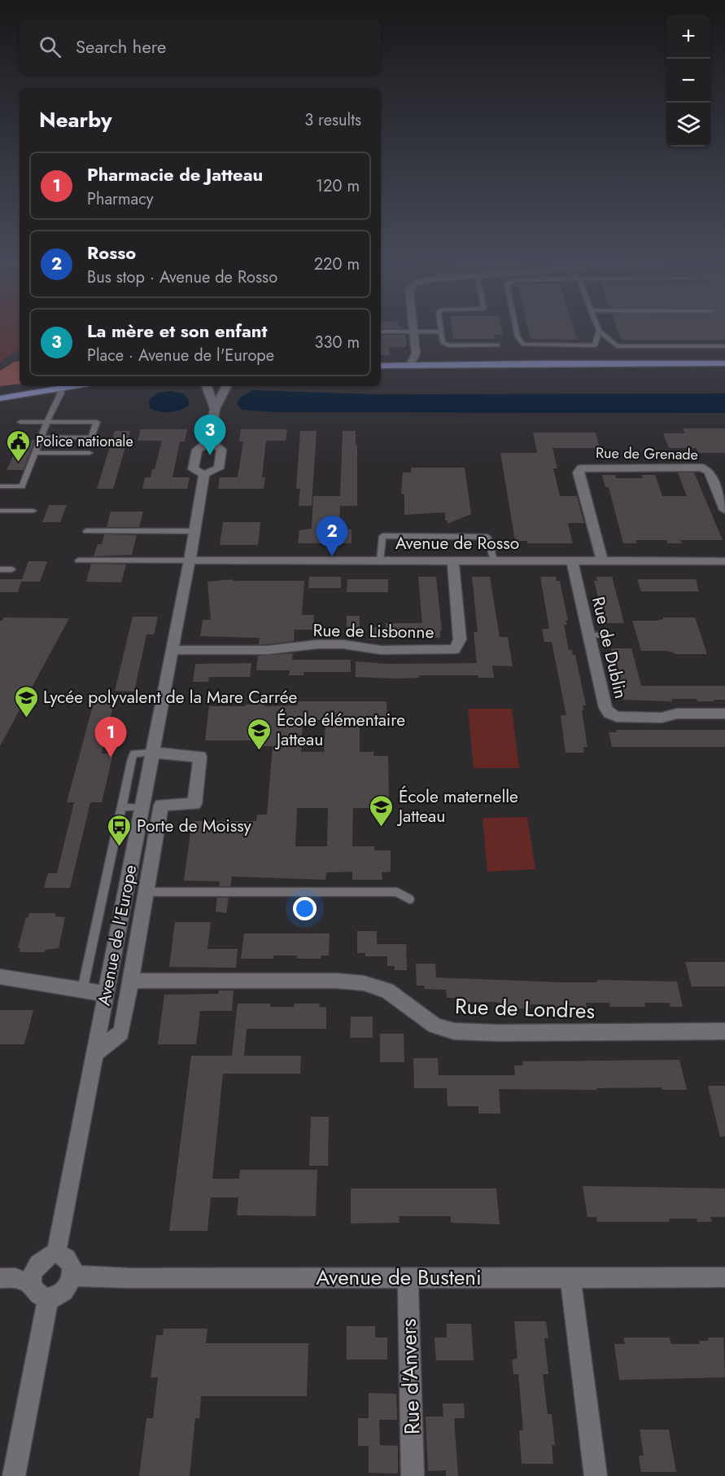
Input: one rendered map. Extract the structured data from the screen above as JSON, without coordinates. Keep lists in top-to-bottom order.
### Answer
{
  "streets": {
    "street": [
      "Rue de Grenade",
      "Avenue de Rosso",
      "Rue de Lisbonne",
      "Rue de Dublin",
      "Avenue de l'Europe",
      "Rue de Londres",
      "Avenue de Busteni",
      "Rue d'Anvers"
    ]
  },
  "crossings": [
    ["Rue de Grenade", "Avenue de Rosso"],
    ["Avenue de Rosso", "Rue de Lisbonne"],
    ["Avenue de Rosso", "Rue de Dublin"],
    ["Avenue de Rosso", "Avenue de l'Europe"],
    ["Rue de Lisbonne", "Avenue de l'Europe"],
    ["Avenue de l'Europe", "Avenue de Busteni"],
    ["Avenue de Busteni", "Rue d'Anvers"]
  ],
  "places": {
    "public building": ["Police nationale"],
    "school or university": ["Lycée polyvalent de la Mare Carrée", "École élémentaire Jatteau", "École maternelle Jatteau"],
    "bus stop": ["Porte de Moissy"]
  },
  "page": {
    "map_buttons": ["+", "−"],
    "search": "Search here",
    "heading": ["Nearby", "3 results"],
    "list": [
      {
        "mark": "1",
        "name": "Pharmacie de Jatteau",
        "note": "Pharmacy",
        "value": "120 m"
      },
      {
        "mark": "2",
        "name": "Rosso",
        "note": "Bus stop · Avenue de Rosso",
        "value": "220 m"
      },
      {
        "mark": "3",
        "name": "La mère et son enfant",
        "note": "Place · Avenue de l'Europe",
        "value": "330 m"
      }
    ],
    "pins": ["3", "2", "1"]
  }
}
